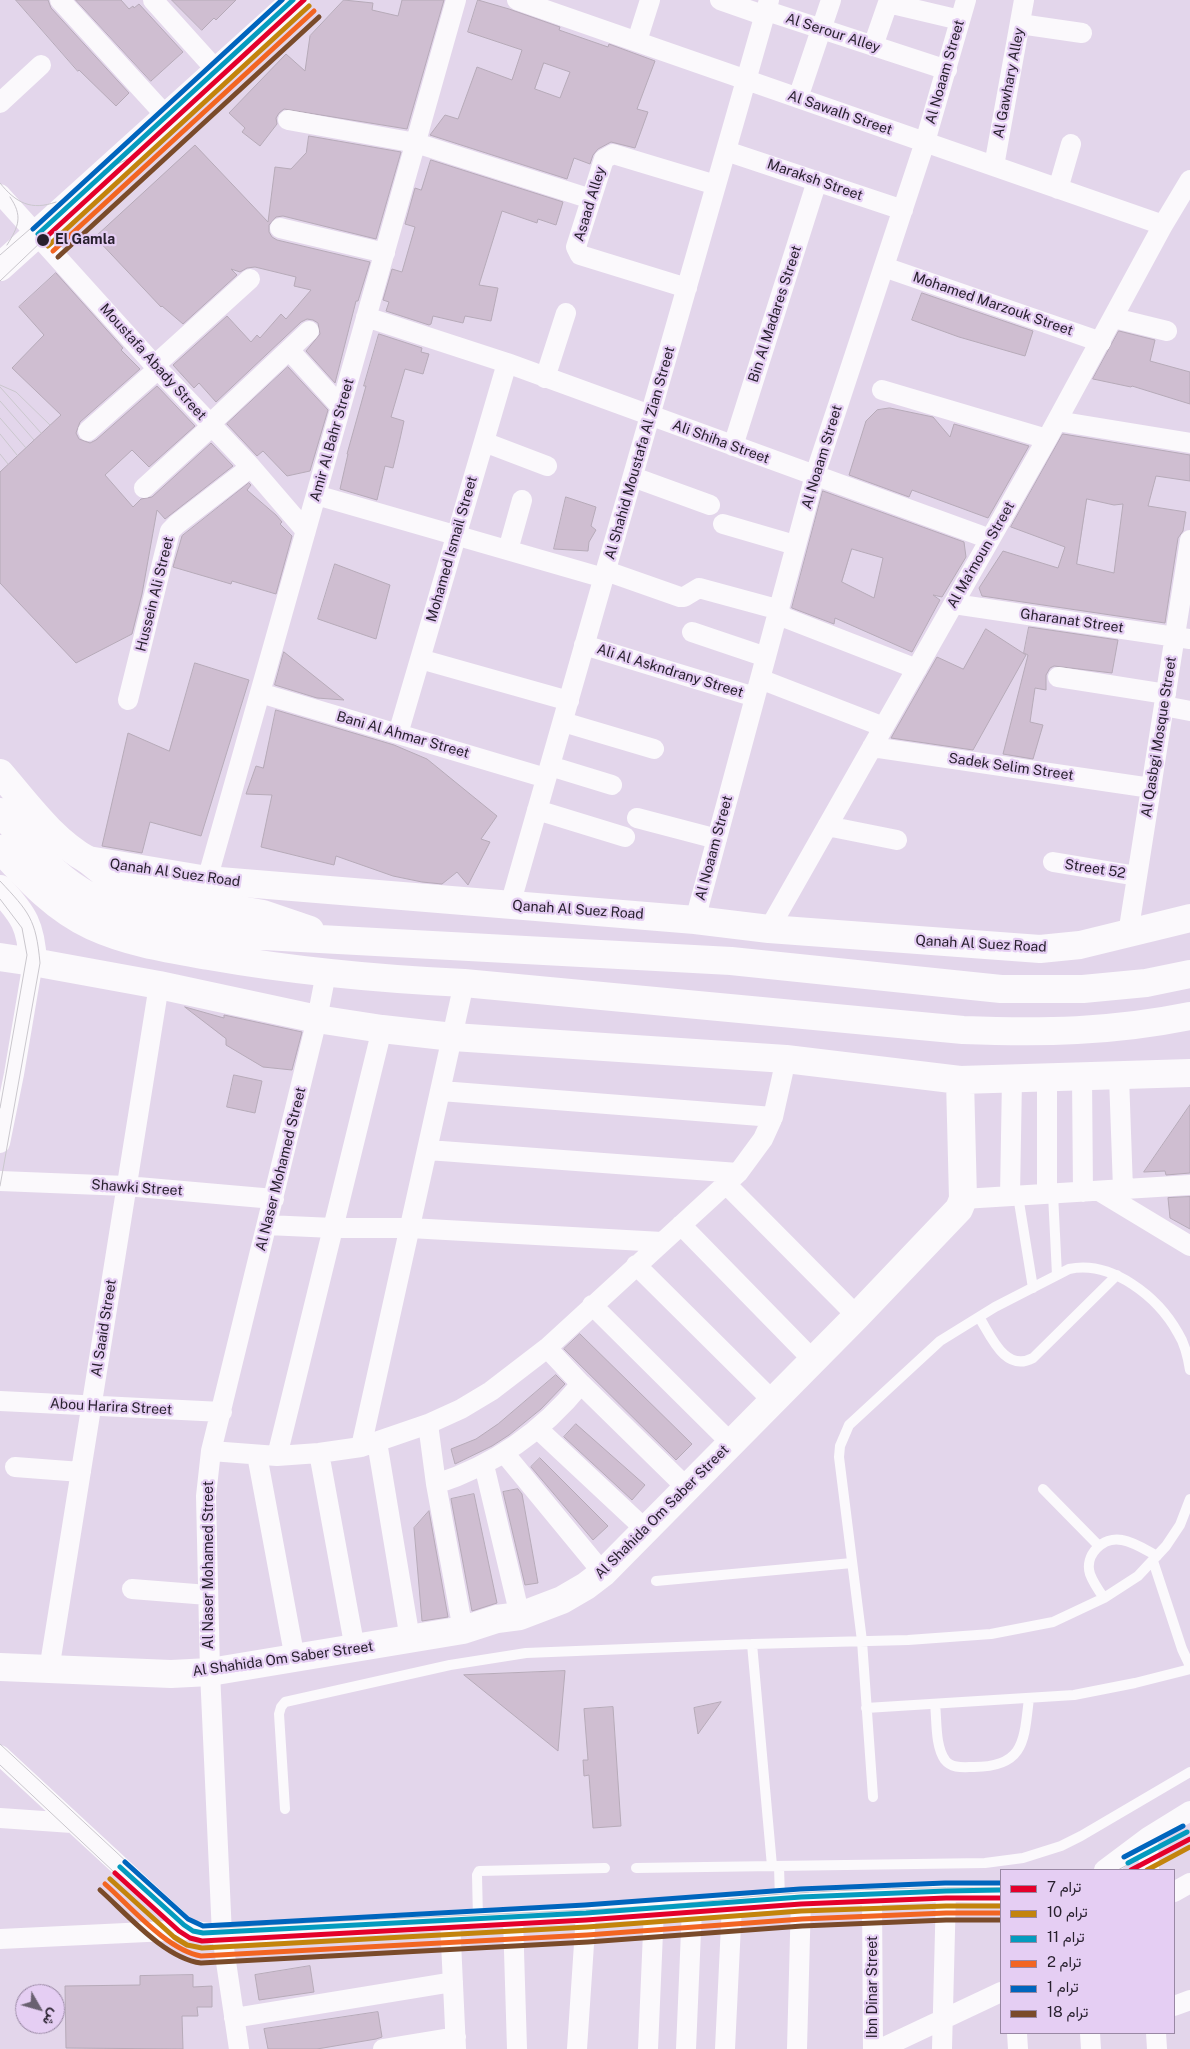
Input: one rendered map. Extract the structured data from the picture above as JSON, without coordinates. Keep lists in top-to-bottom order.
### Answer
{
  "streets": {
    "main road": ["Qanah Al Suez Road", "Al Shahida Om Saber Street"],
    "street": [
      "Al Serour Alley",
      "Al Noaam Street",
      "Al Gawhary Alley",
      "Al Sawalh Street",
      "Maraksh Street",
      "Asaad Alley",
      "Mohamed Marzouk Street",
      "Bin Al Madares Street",
      "Moustafa Abady Street",
      "Amir Al Bahr Street",
      "Ali Shiha Street",
      "Al Shahid Moustafa Al Zian Street",
      "Mohamed Ismail Street",
      "Al Ma'moun Street",
      "Hussein Ali Street",
      "Gharanat Street",
      "Ali Al Askndrany Street",
      "Bani Al Ahmar Street",
      "Al Qasbgi Mosque Street",
      "Sadek Selim Street",
      "Street 52",
      "Al Naser Mohamed Street",
      "Shawki Street",
      "Al Saaid Street",
      "Abou Harira Street",
      "Ibn Dinar Street"
    ]
  },
  "crossings": [
    ["Al Serour Alley", "Al Noaam Street"],
    ["Al Serour Alley", "Al Shahid Moustafa Al Zian Street"],
    ["Al Noaam Street", "Al Sawalh Street"],
    ["Al Noaam Street", "Maraksh Street"],
    ["Al Noaam Street", "Mohamed Marzouk Street"],
    ["Al Noaam Street", "Ali Shiha Street"],
    ["Al Noaam Street", "Ali Al Askndrany Street"],
    ["Al Noaam Street", "Qanah Al Suez Road"],
    ["Al Gawhary Alley", "Al Sawalh Street"],
    ["Al Sawalh Street", "Al Shahid Moustafa Al Zian Street"],
    ["Al Sawalh Street", "Al Ma'moun Street"],
    ["Maraksh Street", "Bin Al Madares Street"],
    ["Maraksh Street", "Al Shahid Moustafa Al Zian Street"],
    ["Asaad Alley", "Al Shahid Moustafa Al Zian Street"],
    ["Mohamed Marzouk Street", "Al Ma'moun Street"],
    ["Bin Al Madares Street", "Ali Shiha Street"],
    ["Moustafa Abady Street", "Amir Al Bahr Street"],
    ["Moustafa Abady Street", "Hussein Ali Street"],
    ["Amir Al Bahr Street", "Ali Shiha Street"],
    ["Amir Al Bahr Street", "Bani Al Ahmar Street"],
    ["Amir Al Bahr Street", "Qanah Al Suez Road"],
    ["Ali Shiha Street", "Al Shahid Moustafa Al Zian Street"],
    ["Ali Shiha Street", "Mohamed Ismail Street"],
    ["Ali Shiha Street", "Al Ma'moun Street"],
    ["Al Shahid Moustafa Al Zian Street", "Ali Al Askndrany Street"],
    ["Al Shahid Moustafa Al Zian Street", "Bani Al Ahmar Street"],
    ["Al Shahid Moustafa Al Zian Street", "Qanah Al Suez Road"],
    ["Mohamed Ismail Street", "Bani Al Ahmar Street"],
    ["Al Ma'moun Street", "Gharanat Street"],
    ["Al Ma'moun Street", "Ali Al Askndrany Street"],
    ["Al Ma'moun Street", "Sadek Selim Street"],
    ["Al Ma'moun Street", "Qanah Al Suez Road"],
    ["Gharanat Street", "Al Qasbgi Mosque Street"],
    ["Al Qasbgi Mosque Street", "Sadek Selim Street"],
    ["Al Qasbgi Mosque Street", "Street 52"],
    ["Al Qasbgi Mosque Street", "Qanah Al Suez Road"],
    ["Al Naser Mohamed Street", "Shawki Street"],
    ["Al Naser Mohamed Street", "Abou Harira Street"],
    ["Al Naser Mohamed Street", "Al Shahida Om Saber Street"],
    ["Shawki Street", "Al Saaid Street"],
    ["Al Saaid Street", "Abou Harira Street"],
    ["Al Saaid Street", "Al Shahida Om Saber Street"]
  ],
  "places": ["El Gamla"],
  "lines": [
    "tram line 7",
    "tram line 11",
    "tram line 1",
    "tram line 10",
    "tram line 2",
    "tram line 18"
  ],
  "legend": [
    "ترام 7",
    "ترام 10",
    "ترام 11",
    "ترام 2",
    "ترام 1",
    "ترام 18"
  ],
  "north": "bottom right"
}
